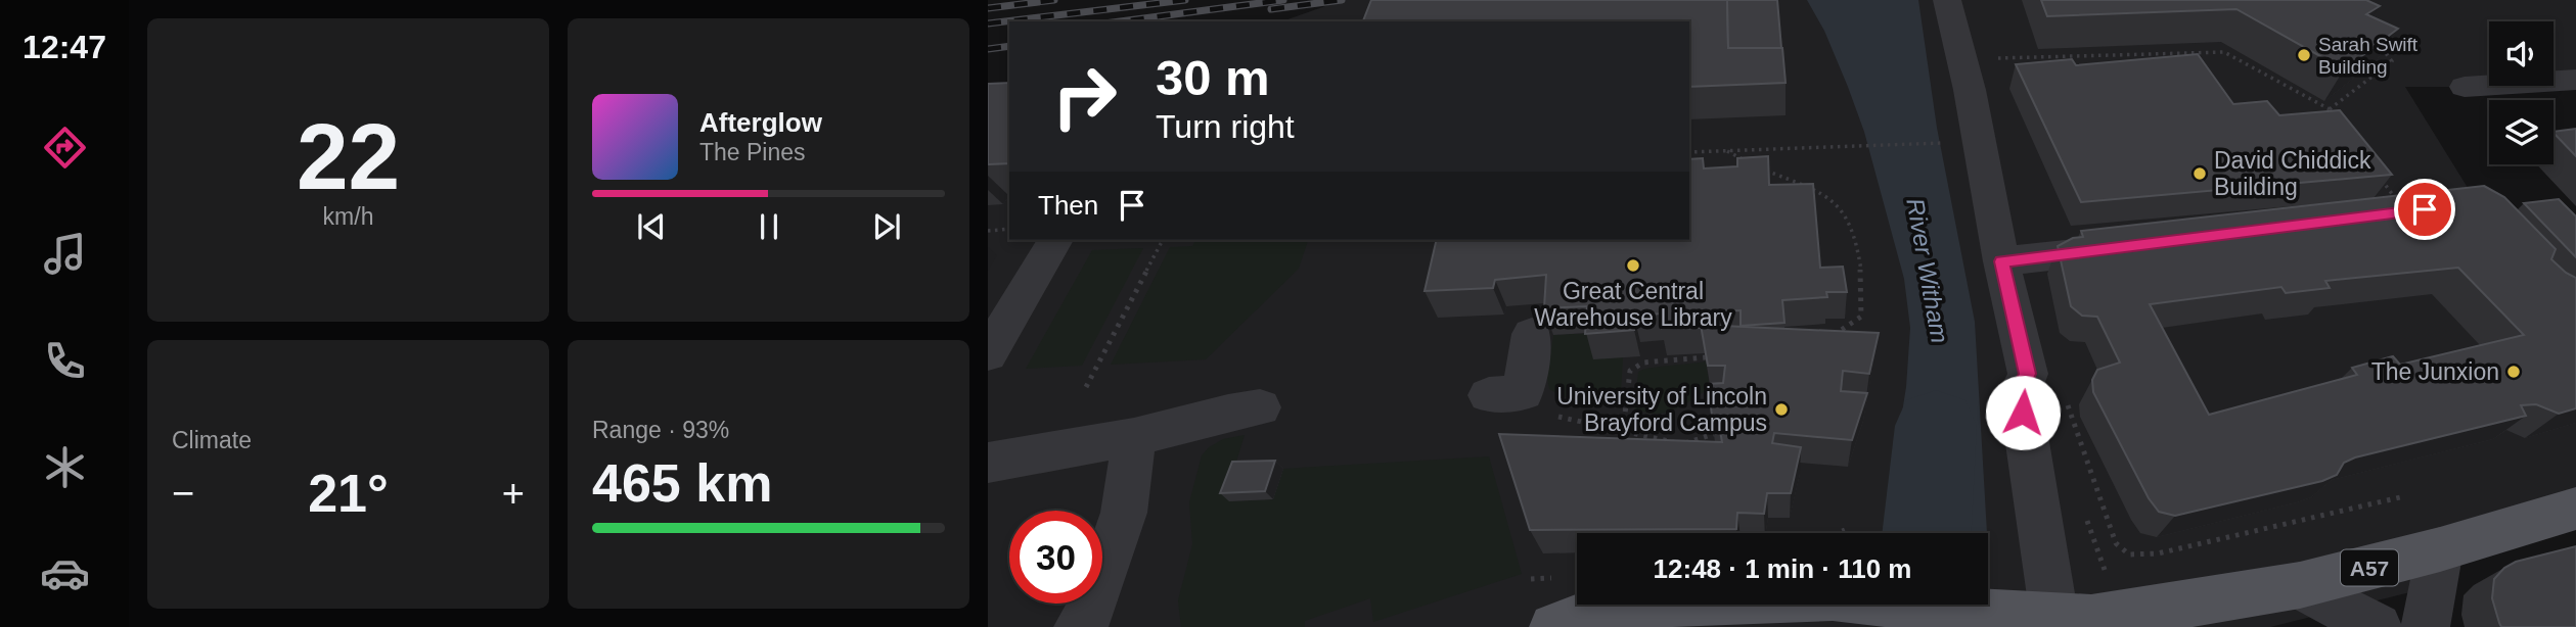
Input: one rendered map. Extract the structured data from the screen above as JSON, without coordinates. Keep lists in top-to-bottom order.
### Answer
{
  "streets": {
    "main road": ["A57"]
  },
  "water": ["River Witham"],
  "places": [
    "Sarah Swift Building",
    "David Chiddick Building",
    "Great Central Warehouse Library",
    "The Junxion",
    "University of Lincoln Brayford Campus"
  ],
  "page": {
    "tabs": "12:47",
    "tile": [
      ["22", "km/h"],
      "Climate",
      ["Range · 93%", "465 km"]
    ],
    "turn": ["30 m", "Turn right"],
    "song": ["Afterglow", "The Pines"],
    "then": "Then",
    "heat": ["−", "21°", "+"],
    "limit": "30",
    "trip": "12:48 · 1 min · 110 m"
  }
}
